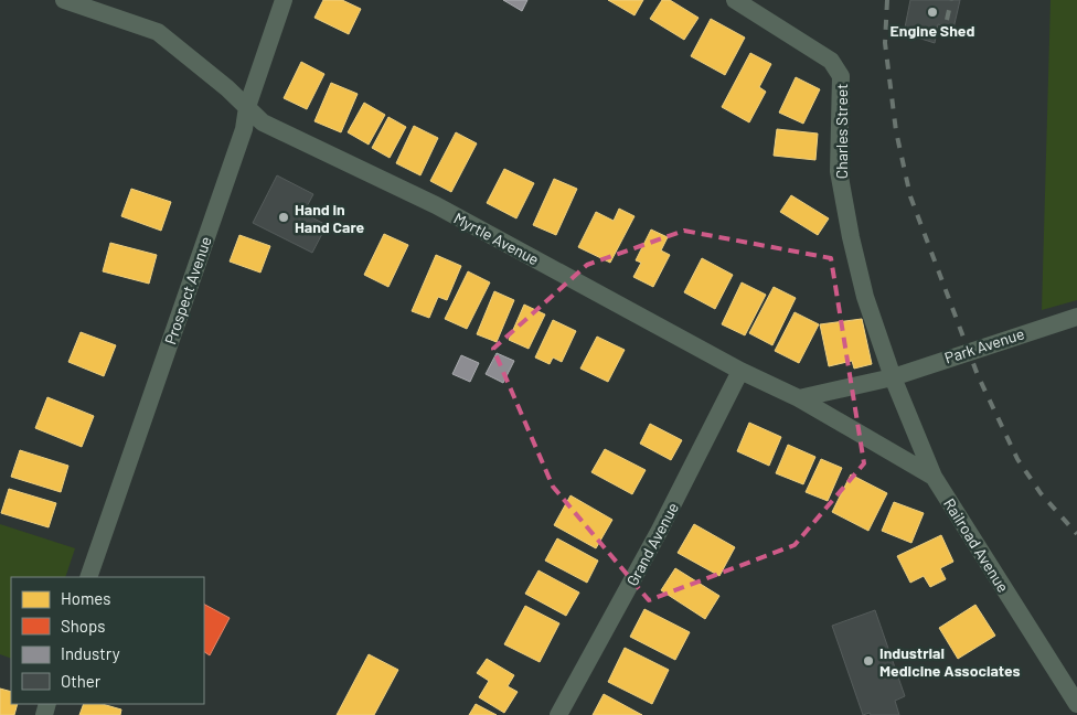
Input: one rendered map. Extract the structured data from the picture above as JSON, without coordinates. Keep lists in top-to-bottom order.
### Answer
{
  "streets": {
    "street": [
      "Charles Street",
      "Myrtle Avenue",
      "Prospect Avenue",
      "Park Avenue",
      "Grand Avenue",
      "Railroad Avenue"
    ]
  },
  "crossings": [
    ["Charles Street", "Park Avenue"],
    ["Charles Street", "Railroad Avenue"],
    ["Myrtle Avenue", "Prospect Avenue"],
    ["Myrtle Avenue", "Park Avenue"],
    ["Myrtle Avenue", "Grand Avenue"],
    ["Myrtle Avenue", "Railroad Avenue"],
    ["Park Avenue", "Railroad Avenue"]
  ],
  "places": ["Engine Shed", "Hand in Hand Care", "Industrial Medicine Associates"],
  "legend": [
    "Homes",
    "Shops",
    "Industry",
    "Other"
  ]
}
